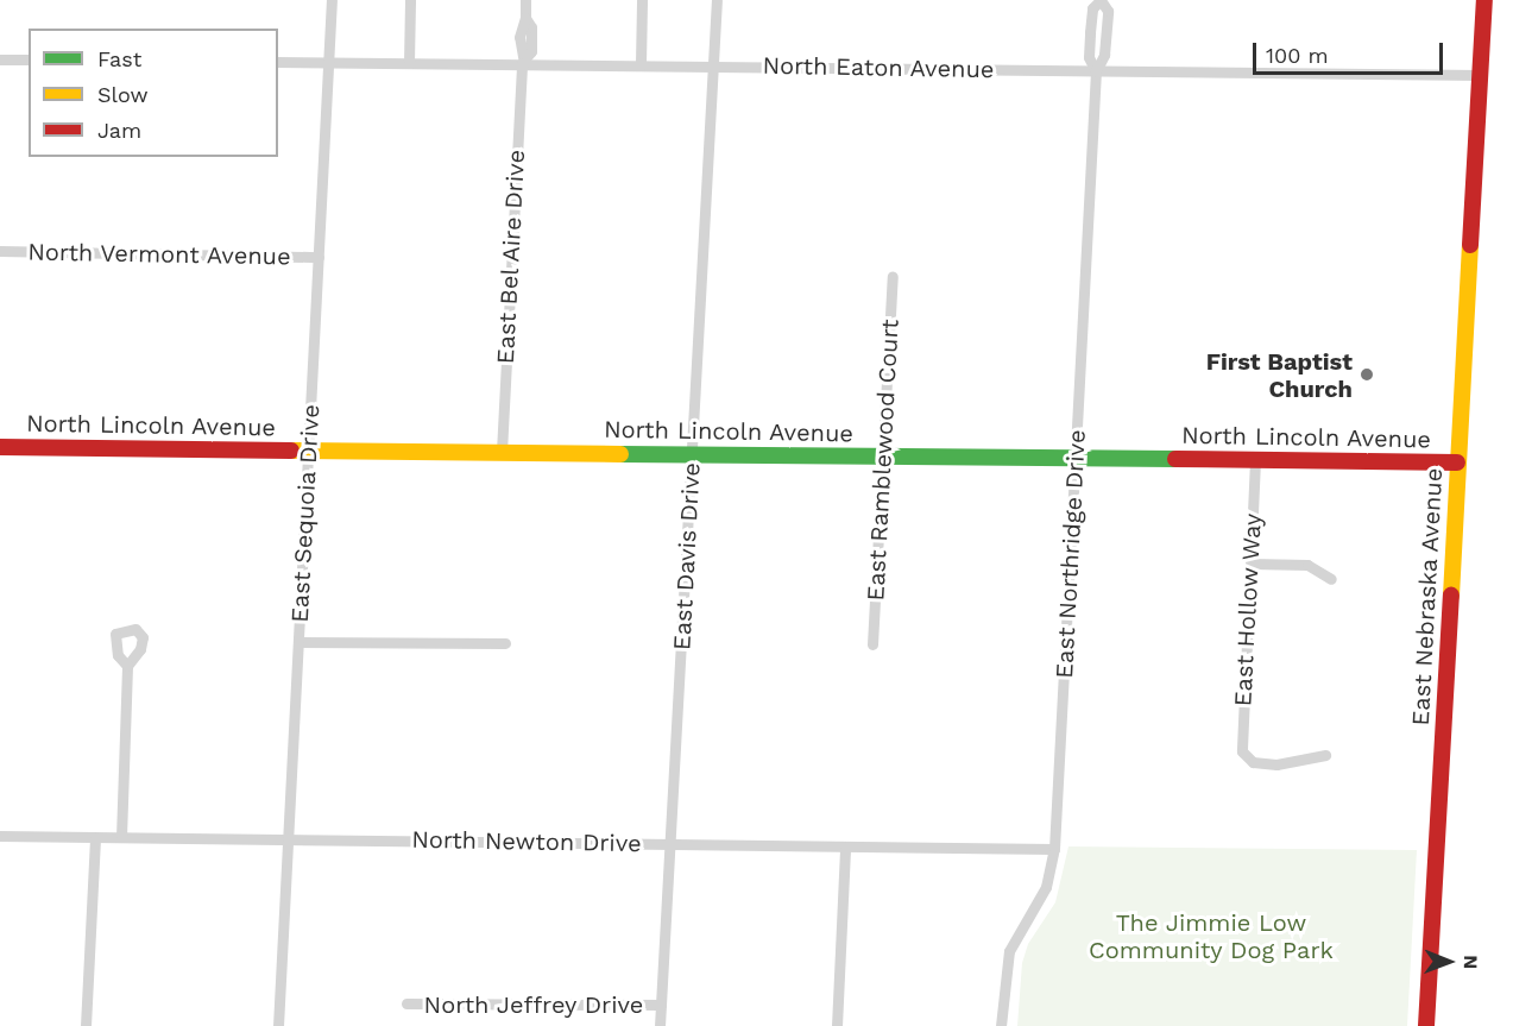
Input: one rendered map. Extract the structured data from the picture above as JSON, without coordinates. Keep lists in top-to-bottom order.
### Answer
{
  "streets": {
    "street": [
      "North Eaton Avenue",
      "North Vermont Avenue",
      "East Bel Aire Drive",
      "North Lincoln Avenue",
      "East Ramblewood Court",
      "East Sequoia Drive",
      "East Northridge Drive",
      "East Davis Drive",
      "East Nebraska Avenue",
      "East Hollow Way",
      "North Newton Drive",
      "North Jeffrey Drive"
    ]
  },
  "crossings": [
    ["North Eaton Avenue", "East Bel Aire Drive"],
    ["North Eaton Avenue", "East Sequoia Drive"],
    ["North Eaton Avenue", "East Northridge Drive"],
    ["North Eaton Avenue", "East Davis Drive"],
    ["North Eaton Avenue", "East Nebraska Avenue"],
    ["North Vermont Avenue", "East Sequoia Drive"],
    ["East Bel Aire Drive", "North Lincoln Avenue"],
    ["North Lincoln Avenue", "East Ramblewood Court"],
    ["North Lincoln Avenue", "East Sequoia Drive"],
    ["North Lincoln Avenue", "East Northridge Drive"],
    ["North Lincoln Avenue", "East Davis Drive"],
    ["North Lincoln Avenue", "East Nebraska Avenue"],
    ["North Lincoln Avenue", "East Hollow Way"],
    ["East Sequoia Drive", "North Newton Drive"],
    ["East Northridge Drive", "North Newton Drive"],
    ["East Davis Drive", "North Newton Drive"],
    ["East Davis Drive", "North Jeffrey Drive"]
  ],
  "parks": ["The Jimmie Low Community Dog Park"],
  "places": ["First Baptist Church"],
  "legend": ["Fast", "Slow", "Jam"],
  "scale_bar": "100 m",
  "north": "right"
}
